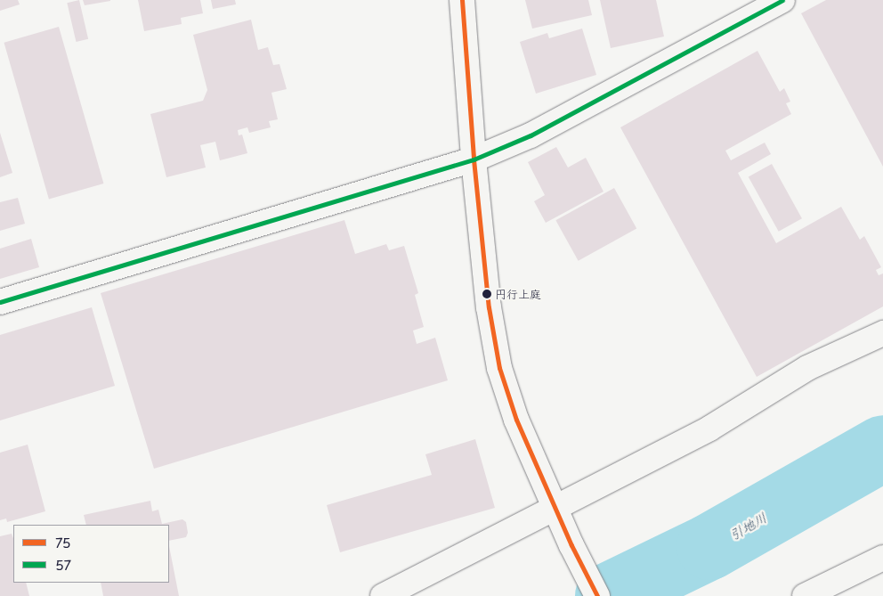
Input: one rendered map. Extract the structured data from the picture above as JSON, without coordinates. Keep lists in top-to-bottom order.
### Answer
{
  "water": ["引地川"],
  "places": ["円行上庭"],
  "lines": ["transit line 75", "transit line 57"],
  "legend": ["75", "57"]
}
